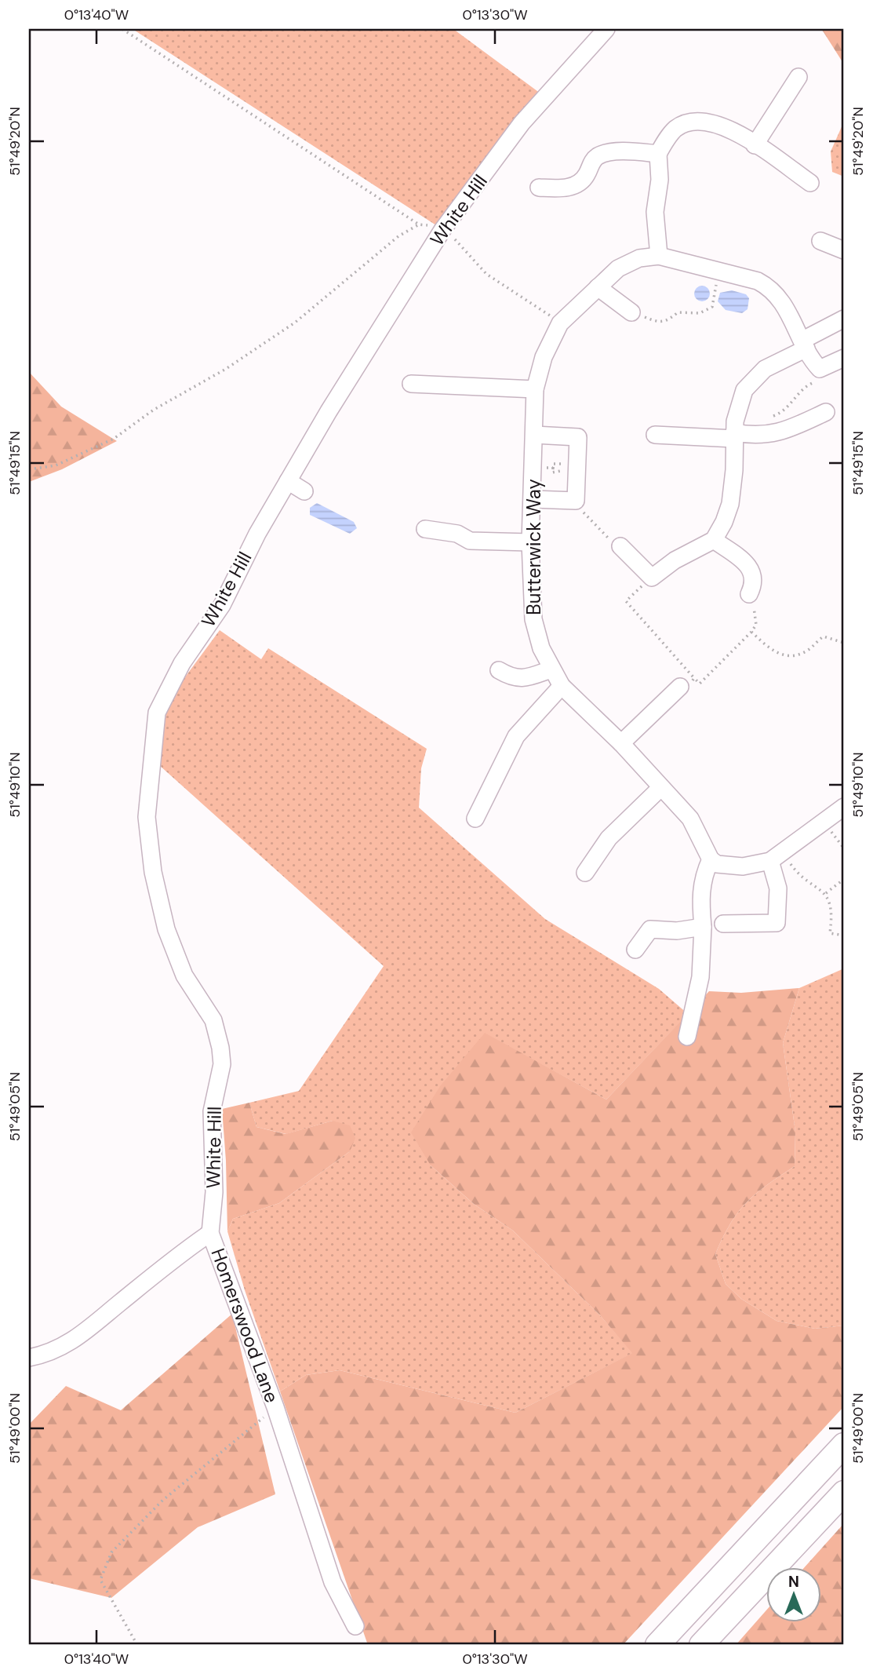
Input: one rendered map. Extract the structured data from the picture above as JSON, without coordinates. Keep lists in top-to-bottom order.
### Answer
{
  "streets": {
    "street": ["White Hill", "Butterwick Way", "Homerswood Lane"]
  },
  "crossings": [
    ["White Hill", "Homerswood Lane"]
  ],
  "north": "top",
  "coordinates": [
    "0°13'40\"W",
    "0°13'30\"W",
    "51°49'20\"N",
    "51°49'15\"N",
    "51°49'10\"N",
    "51°49'05\"N",
    "51°49'00\"N"
  ]
}
